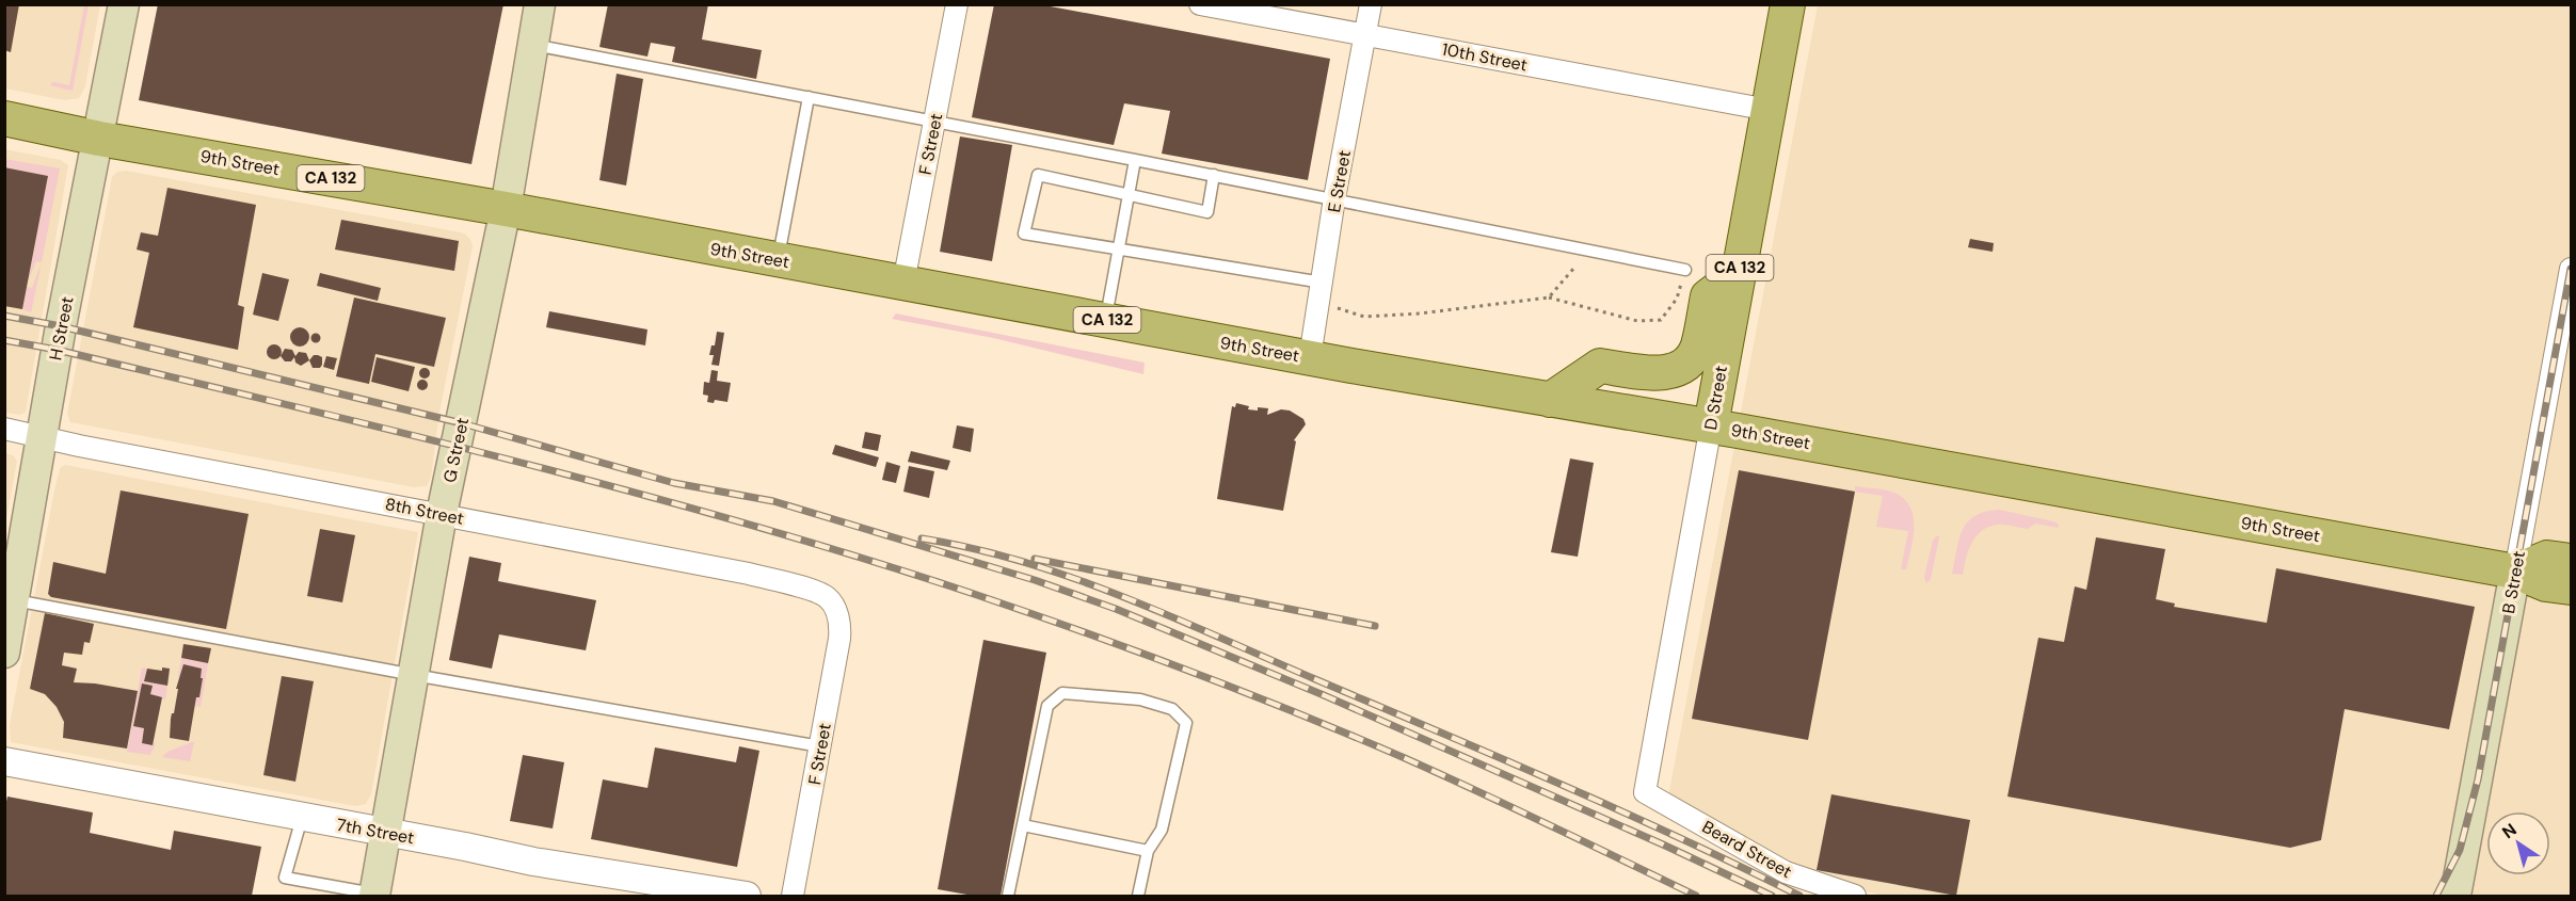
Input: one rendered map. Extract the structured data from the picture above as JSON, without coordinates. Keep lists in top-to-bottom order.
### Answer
{
  "streets": {
    "main road": [
      "9th Street",
      "CA 132",
      "H Street",
      "D Street",
      "G Street",
      "B Street"
    ],
    "street": [
      "10th Street",
      "F Street",
      "E Street",
      "8th Street",
      "7th Street",
      "Beard Street"
    ]
  },
  "crossings": [
    ["10th Street", "E Street"],
    ["10th Street", "D Street"],
    ["F Street", "9th Street"],
    ["F Street", "8th Street"],
    ["9th Street", "E Street"],
    ["9th Street", "H Street"],
    ["9th Street", "D Street"],
    ["9th Street", "G Street"],
    ["9th Street", "B Street"],
    ["H Street", "8th Street"],
    ["D Street", "Beard Street"],
    ["G Street", "8th Street"],
    ["G Street", "7th Street"]
  ],
  "north": "top left"
}
